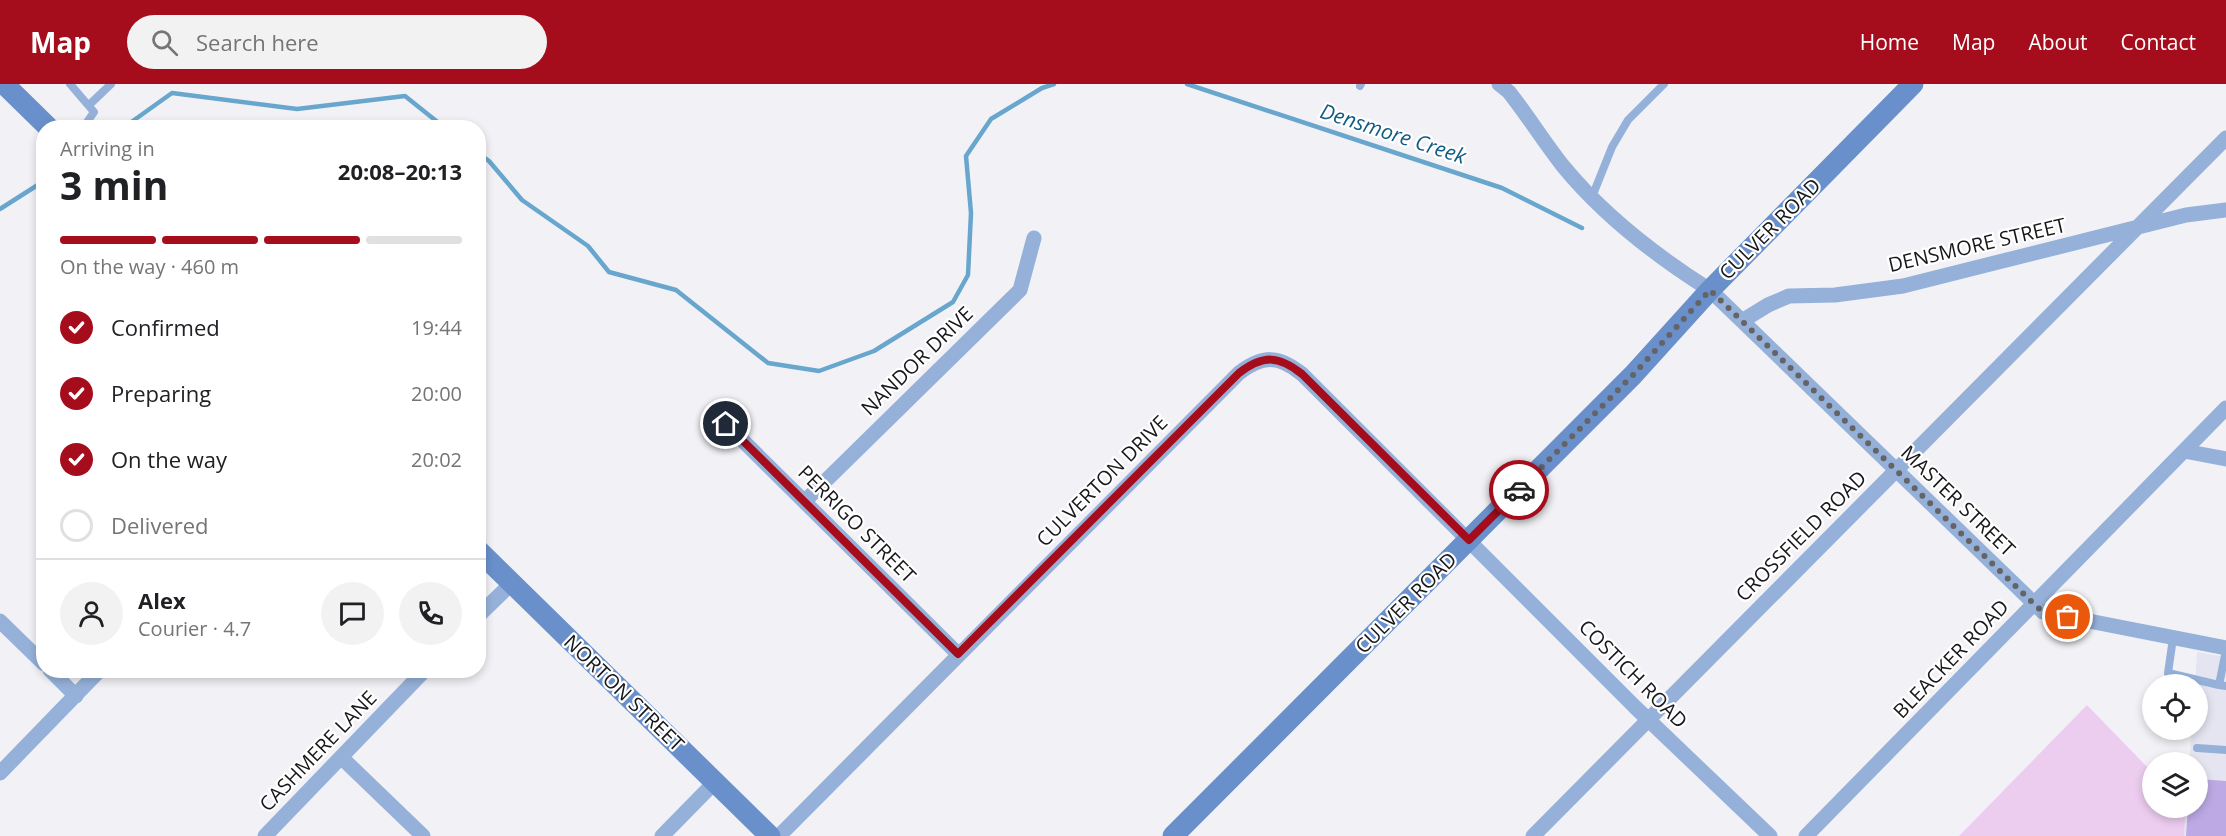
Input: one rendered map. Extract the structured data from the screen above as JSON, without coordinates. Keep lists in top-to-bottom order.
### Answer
{
  "streets": {
    "main road": ["CULVER ROAD", "NORTON STREET"],
    "street": [
      "DENSMORE STREET",
      "NANDOR DRIVE",
      "CULVERTON DRIVE",
      "MASTER STREET",
      "PERRIGO STREET",
      "CROSSFIELD ROAD",
      "BLEACKER ROAD",
      "COSTICH ROAD",
      "CASHMERE LANE"
    ]
  },
  "crossings": [
    ["CULVER ROAD", "CULVERTON DRIVE"],
    ["CULVER ROAD", "MASTER STREET"],
    ["CULVER ROAD", "COSTICH ROAD"],
    ["DENSMORE STREET", "MASTER STREET"],
    ["DENSMORE STREET", "CROSSFIELD ROAD"],
    ["NANDOR DRIVE", "PERRIGO STREET"],
    ["CULVERTON DRIVE", "PERRIGO STREET"],
    ["CULVERTON DRIVE", "COSTICH ROAD"],
    ["MASTER STREET", "CROSSFIELD ROAD"],
    ["MASTER STREET", "BLEACKER ROAD"],
    ["CROSSFIELD ROAD", "COSTICH ROAD"]
  ],
  "water": ["Densmore Creek"],
  "page": {
    "header": "Map",
    "search": "Search here",
    "nav": [
      "Home",
      "Map",
      "About",
      "Contact"
    ],
    "heading": ["3 min", "Arriving in", "20:08–20:13"],
    "panel": ["Alex", "Courier · 4.7"],
    "bar": "On the way · 460 m",
    "list": [
      ["Confirmed", "19:44"],
      ["Preparing", "20:00"],
      ["On the way", "20:02"],
      "Delivered"
    ]
  }
}
